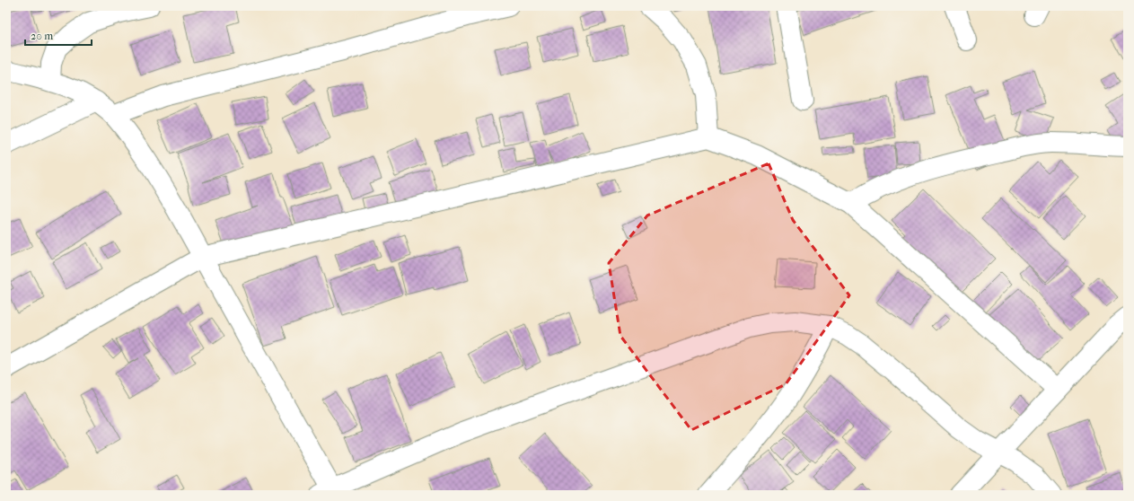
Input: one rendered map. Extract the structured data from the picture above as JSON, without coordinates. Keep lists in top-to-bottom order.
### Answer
{
  "scale_bar": "20 m"
}
